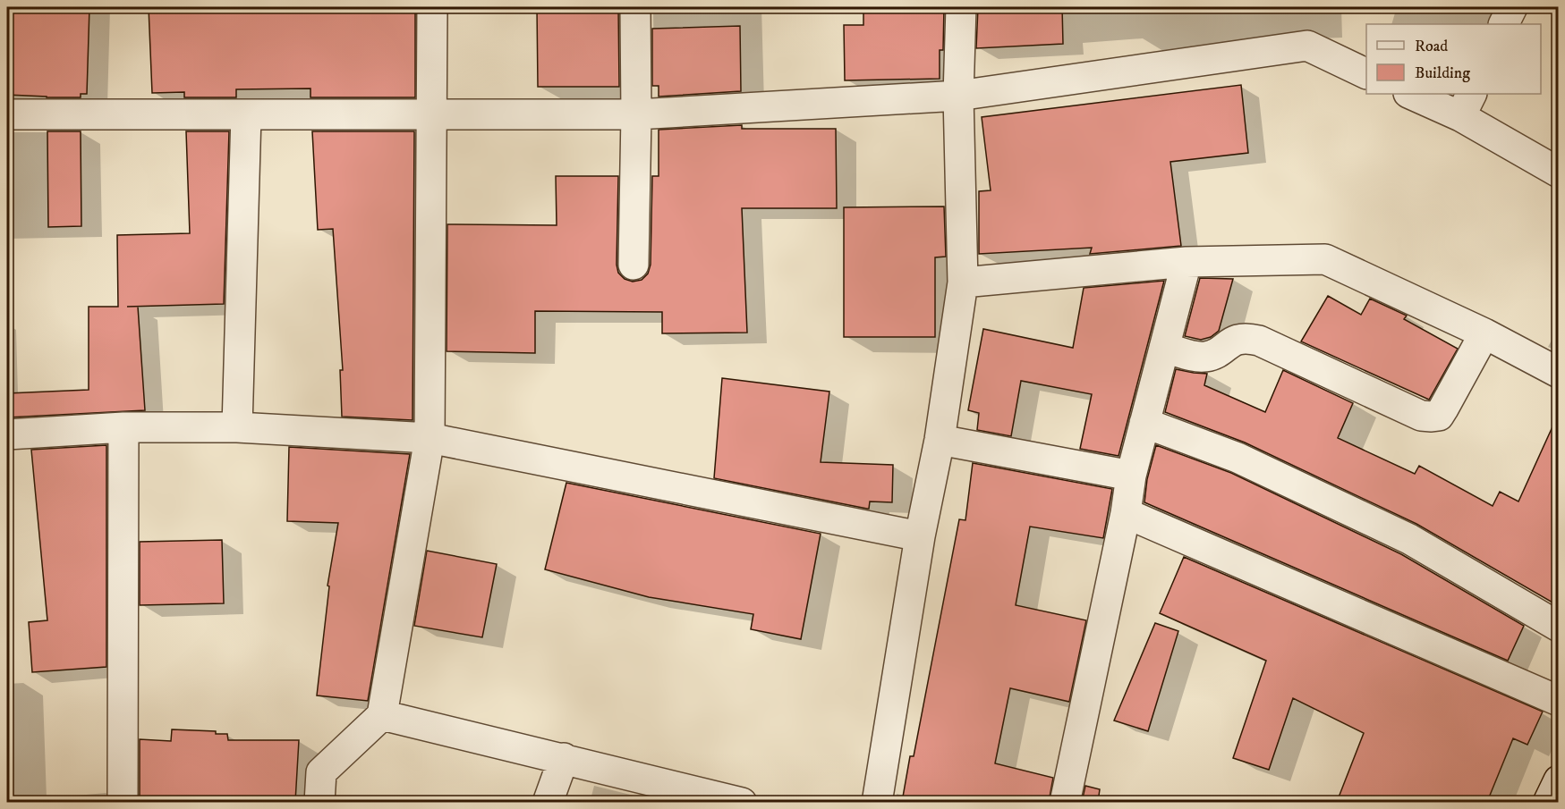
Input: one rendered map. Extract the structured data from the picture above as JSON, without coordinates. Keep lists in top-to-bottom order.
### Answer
{
  "legend": ["Road", "Building"]
}
